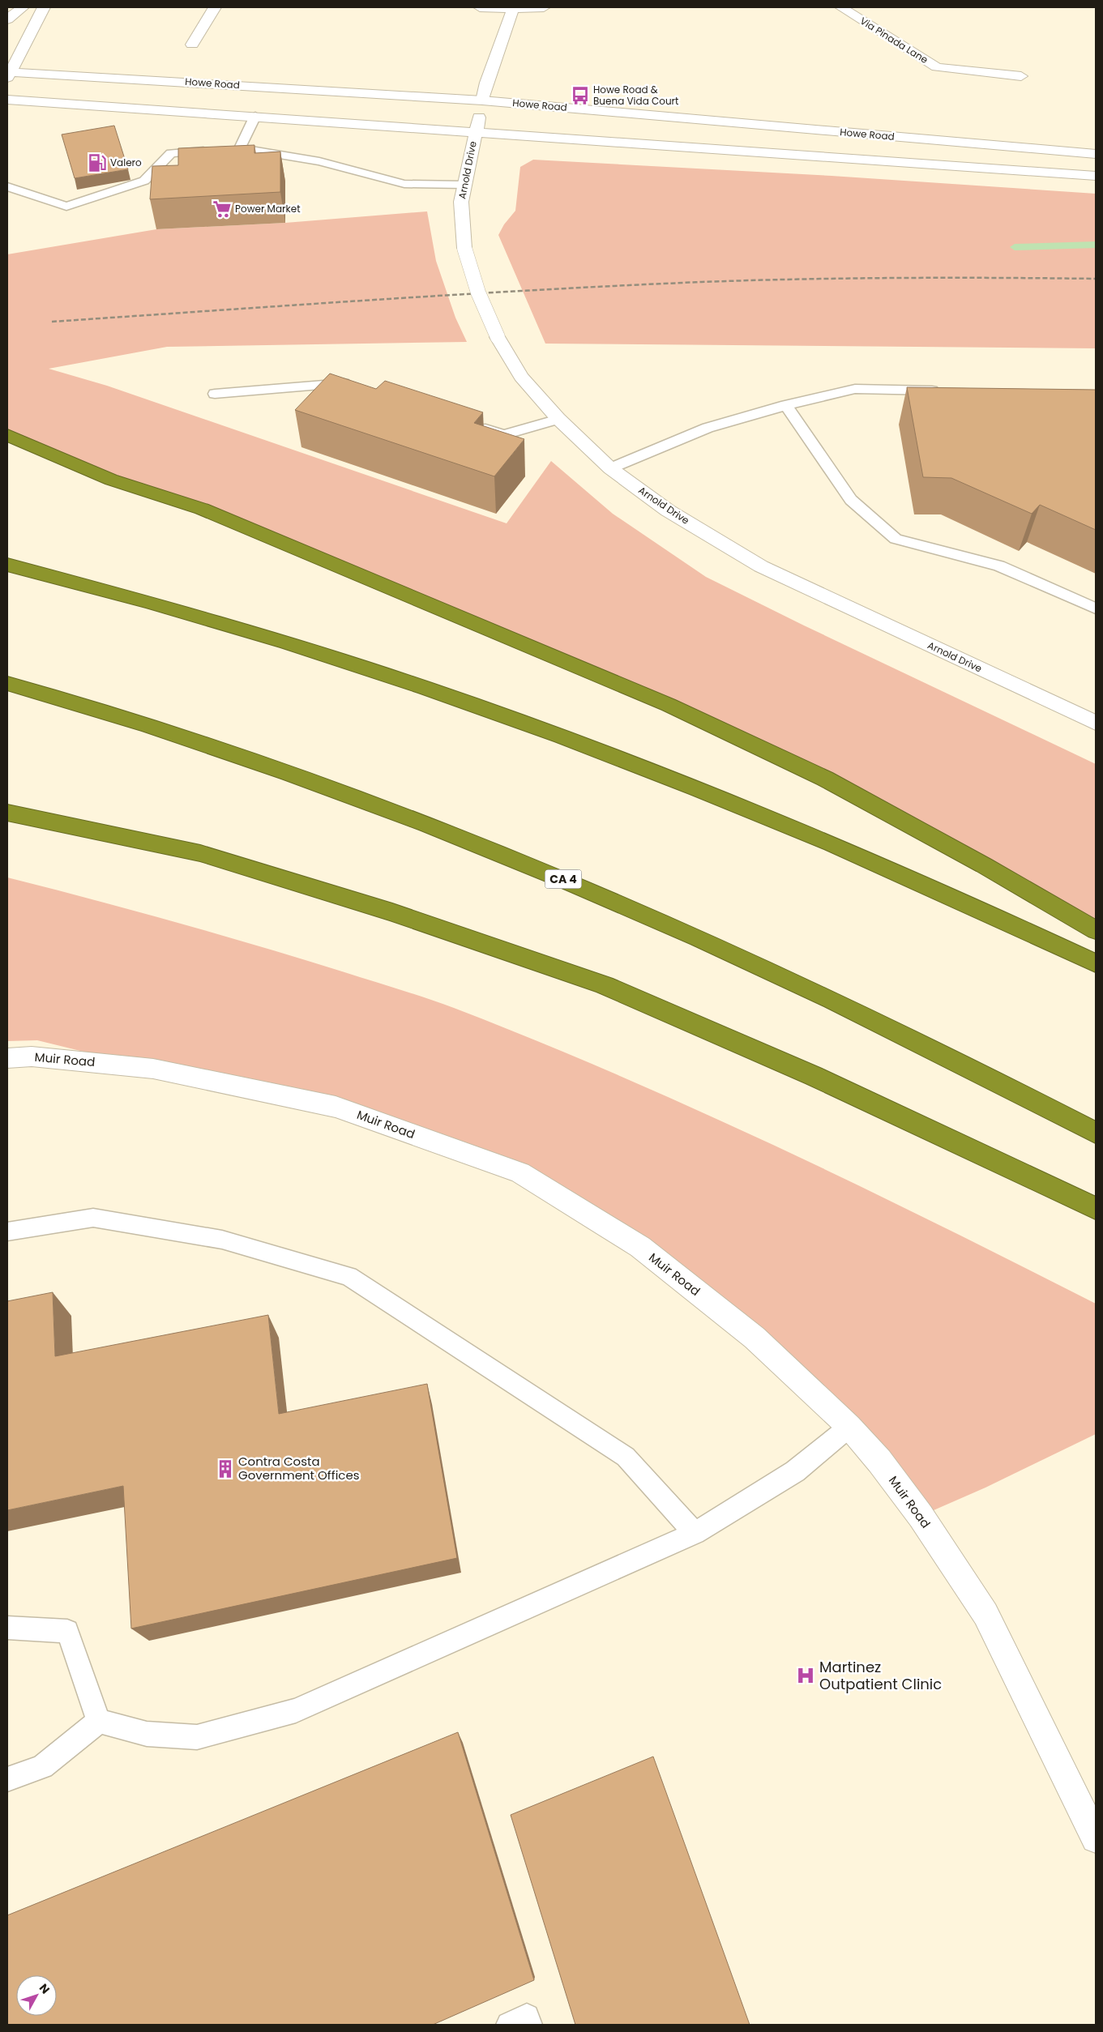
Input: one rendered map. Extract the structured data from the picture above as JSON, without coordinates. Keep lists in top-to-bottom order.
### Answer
{
  "streets": {
    "highway": ["CA 4"],
    "street": [
      "Via Pinada Lane",
      "Howe Road",
      "Arnold Drive",
      "Muir Road"
    ]
  },
  "crossings": [
    ["Howe Road", "Arnold Drive"]
  ],
  "places": {
    "bus stop": ["Howe Road & Buena Vida Court"],
    "fuel station": ["Valero"],
    "supermarket": ["Power Market"],
    "building": ["Contra Costa Government Offices"],
    "hospital": ["Martinez Outpatient Clinic"]
  },
  "north": "top right"
}
